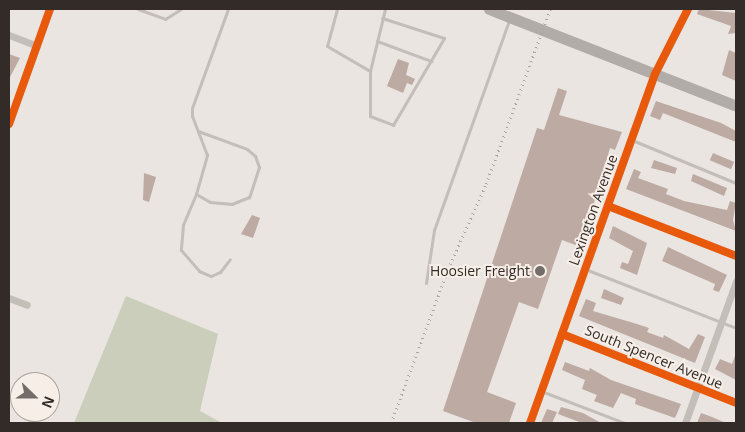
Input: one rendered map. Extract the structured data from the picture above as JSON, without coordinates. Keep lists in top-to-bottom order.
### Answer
{
  "streets": {
    "street": ["Lexington Avenue", "South Spencer Avenue"]
  },
  "crossings": [
    ["Lexington Avenue", "South Spencer Avenue"]
  ],
  "places": ["Hoosier Freight"],
  "north": "right"
}
